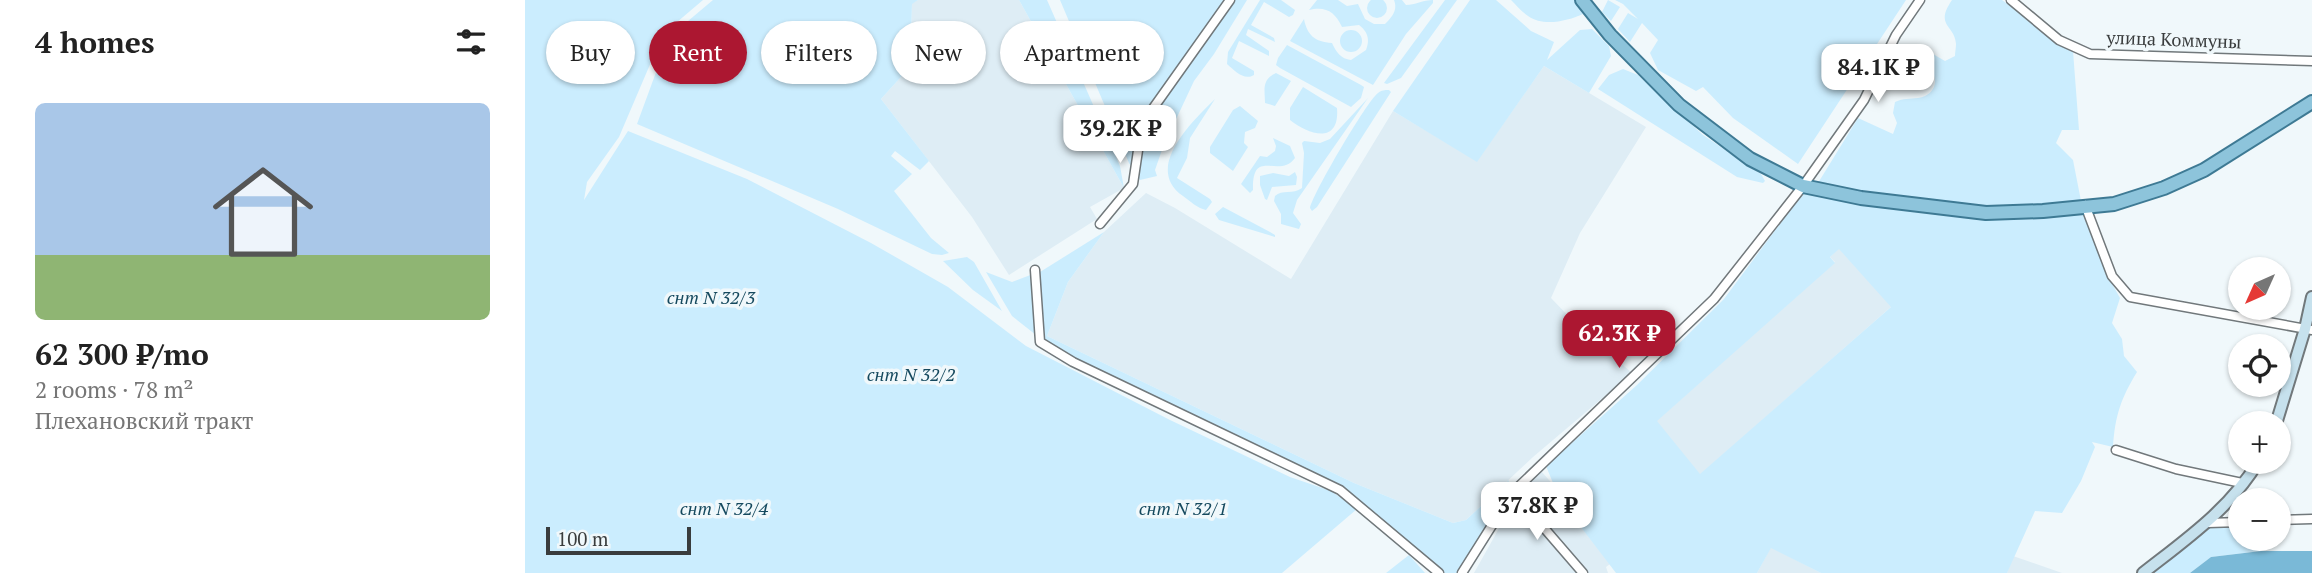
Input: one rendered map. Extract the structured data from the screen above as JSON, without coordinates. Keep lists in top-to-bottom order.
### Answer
{
  "streets": {
    "street": ["улица Коммуны"]
  },
  "parks": [
    "снт N 32/3",
    "снт N 32/2",
    "снт N 32/4",
    "снт N 32/1"
  ],
  "scale_bar": "100 m",
  "north": "bottom left",
  "page": {
    "heading": "4 homes",
    "chip": [
      "Buy",
      "Rent",
      "Filters",
      "New",
      "Apartment"
    ],
    "price": [
      "84.1K ₽",
      "39.2K ₽",
      "62.3K ₽",
      "37.8K ₽"
    ],
    "list": [
      {
        "name": "62 300 ₽/mo",
        "note": "2 rooms · 78 m² · Плехановский тракт"
      }
    ],
    "map_buttons": ["+", "−"],
    "scale": "100 m"
  }
}
